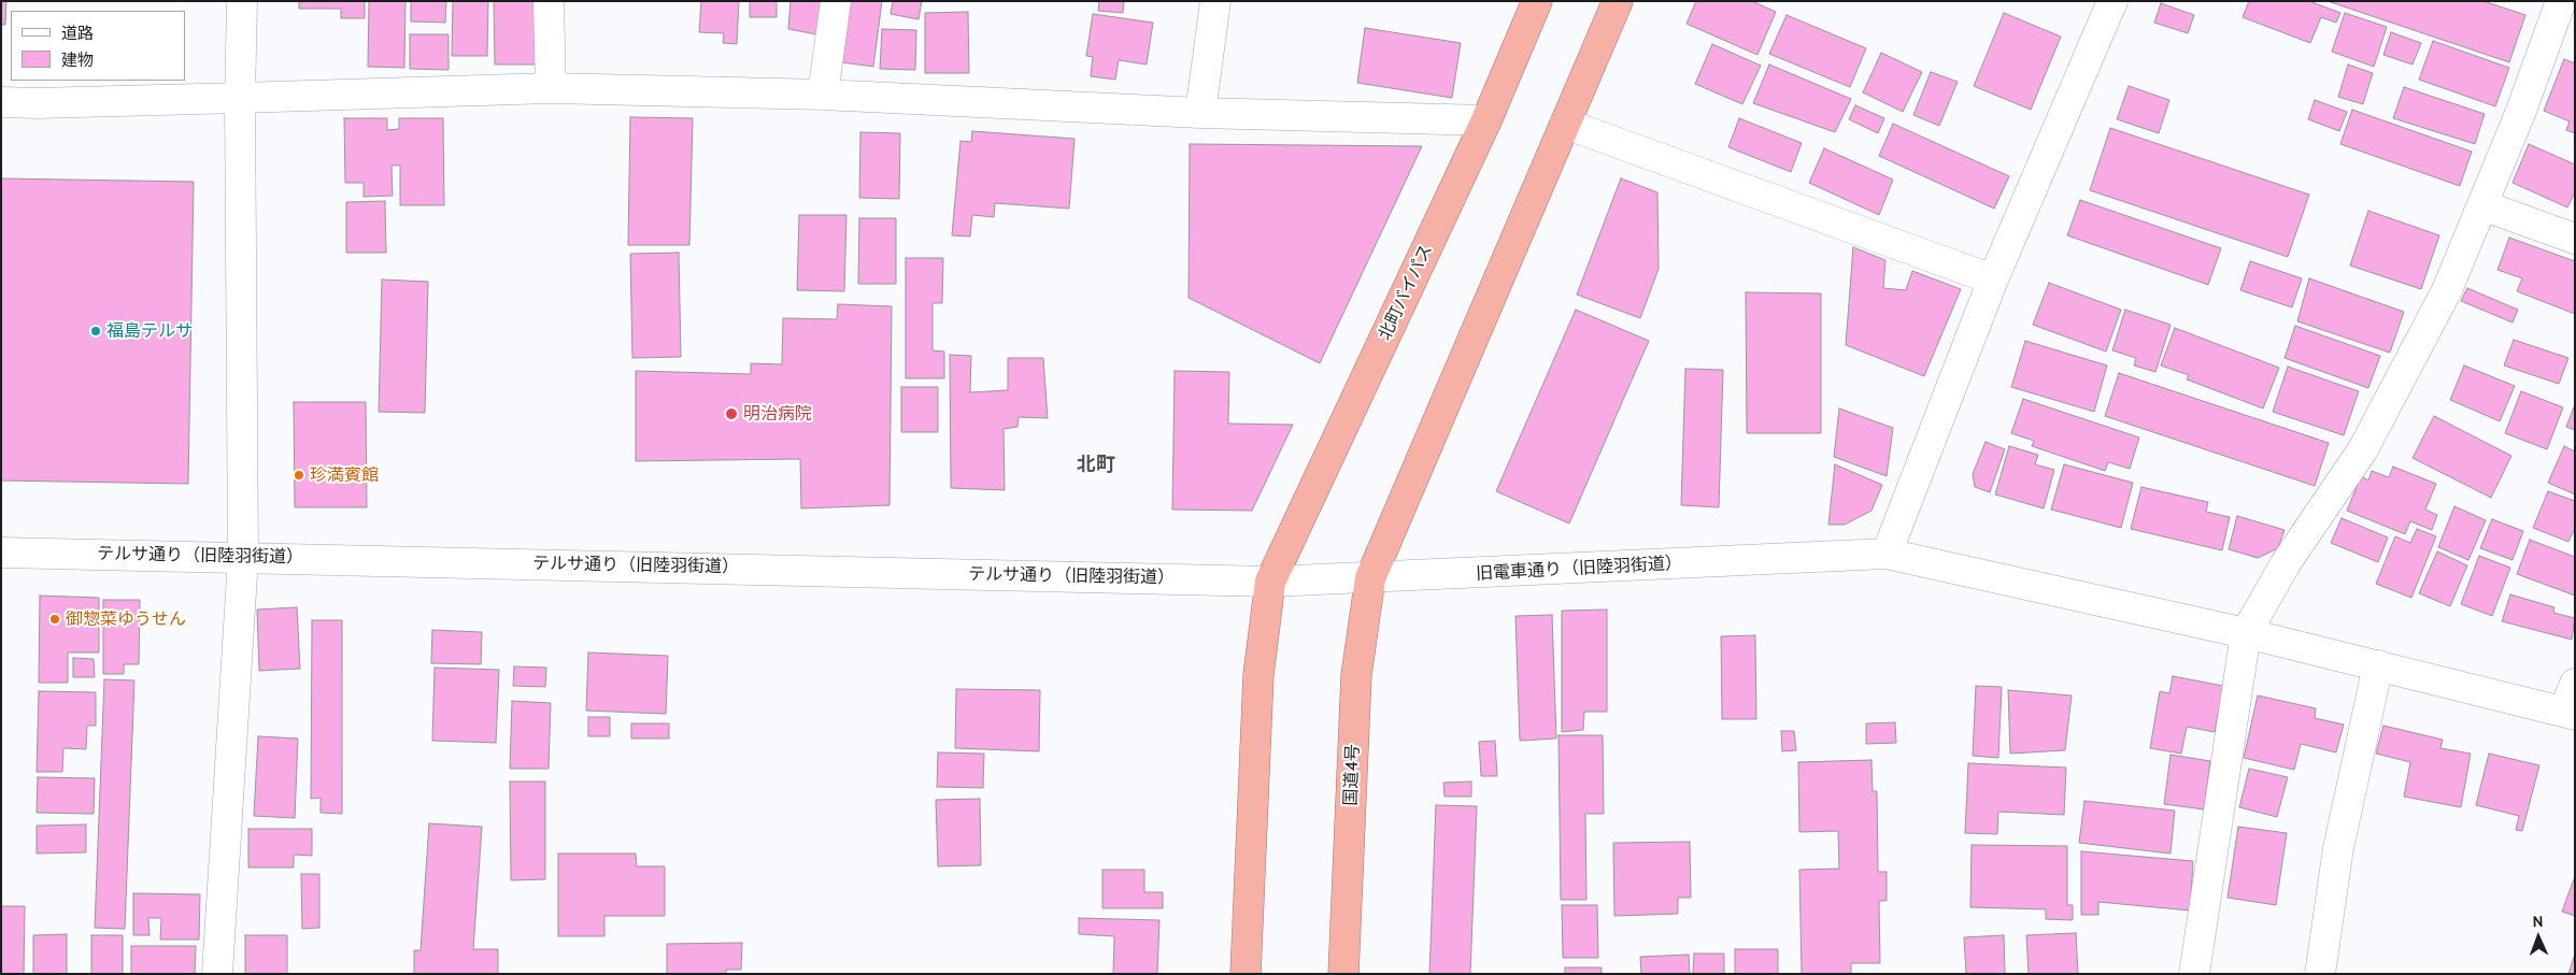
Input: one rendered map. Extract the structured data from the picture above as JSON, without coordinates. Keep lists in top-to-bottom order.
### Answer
{
  "streets": {
    "highway": ["北町バイパス", "国道4号"],
    "street": ["テルサ通り（旧陸羽街道）", "旧電車通り（旧陸羽街道）"]
  },
  "crossings": [
    ["北町バイパス", "テルサ通り（旧陸羽街道）"],
    ["北町バイパス", "旧電車通り（旧陸羽街道）"],
    ["テルサ通り（旧陸羽街道）", "旧電車通り（旧陸羽街道）"],
    ["旧電車通り（旧陸羽街道）", "国道4号"]
  ],
  "districts": ["北町"],
  "places": [
    "福島テルサ",
    "明治病院",
    "珍満賓館",
    "御惣菜ゆうせん"
  ],
  "legend": ["道路", "建物"],
  "north": "top"
}
